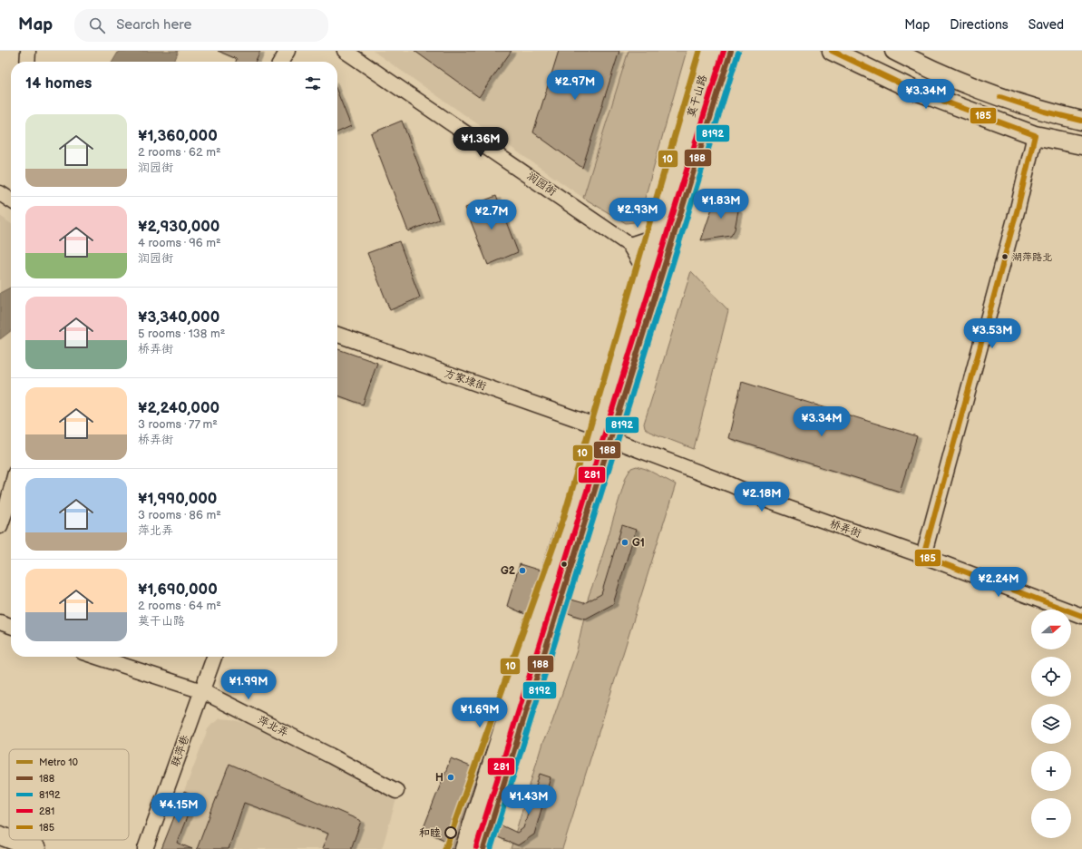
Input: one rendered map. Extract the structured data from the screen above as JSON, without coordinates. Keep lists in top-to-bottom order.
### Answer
{
  "streets": {
    "main road": ["莫干山路"],
    "street": [
      "润园街",
      "方家埭街",
      "桥弄街",
      "萍北弄",
      "联萍巷"
    ]
  },
  "crossings": [
    ["莫干山路", "润园街"],
    ["莫干山路", "方家埭街"],
    ["莫干山路", "桥弄街"],
    ["方家埭街", "桥弄街"],
    ["萍北弄", "联萍巷"]
  ],
  "places": [
    "湖萍路北",
    "G1",
    "G2",
    "H",
    "和睦"
  ],
  "lines": [
    "metro line 10",
    "transit line 188",
    "transit line 281",
    "transit line 185",
    "transit line 8192"
  ],
  "legend": [
    "Metro 10",
    "188",
    "8192",
    "281",
    "185"
  ],
  "north": "right",
  "page": {
    "header": "Map",
    "search": "Search here",
    "nav": ["Map", "Directions", "Saved"],
    "heading": "14 homes",
    "price": [
      "¥2.97M",
      "¥3.34M",
      "¥1.36M",
      "¥1.83M",
      "¥2.93M",
      "¥2.7M",
      "¥3.53M",
      "¥3.34M",
      "¥2.18M",
      "¥2.24M",
      "¥1.99M",
      "¥1.69M",
      "¥1.43M",
      "¥4.15M"
    ],
    "list": [
      {
        "name": "¥1,360,000",
        "note": "2 rooms · 62 m² · 润园街"
      },
      {
        "name": "¥2,930,000",
        "note": "4 rooms · 96 m² · 润园街"
      },
      {
        "name": "¥3,340,000",
        "note": "5 rooms · 138 m² · 桥弄街"
      },
      {
        "name": "¥2,240,000",
        "note": "3 rooms · 77 m² · 桥弄街"
      },
      {
        "name": "¥1,990,000",
        "note": "3 rooms · 86 m² · 萍北弄"
      },
      {
        "name": "¥1,690,000",
        "note": "2 rooms · 64 m² · 莫干山路"
      }
    ],
    "map_buttons": ["+", "−"]
  }
}
